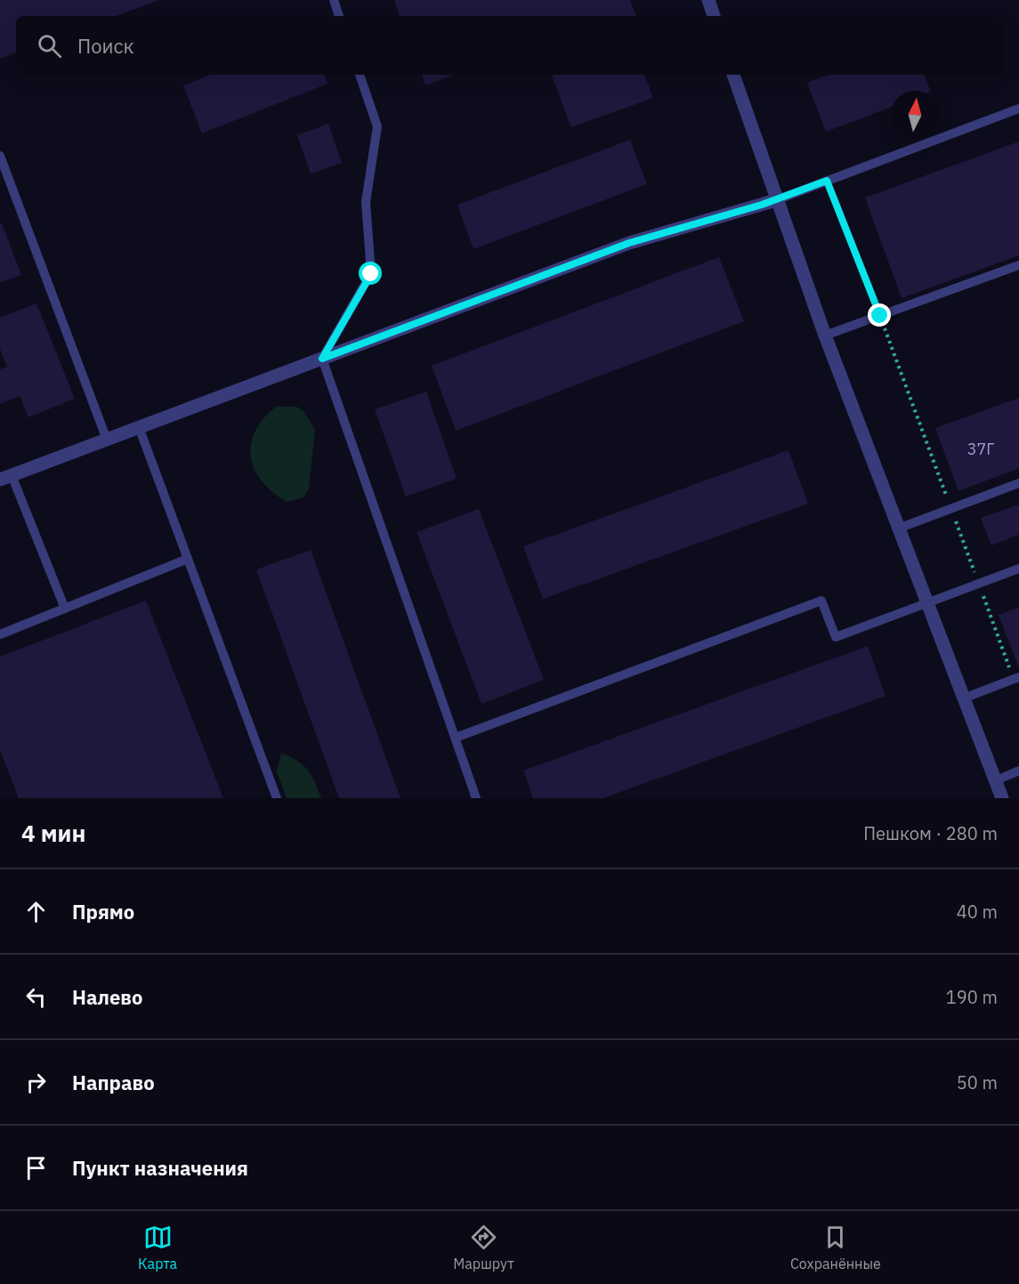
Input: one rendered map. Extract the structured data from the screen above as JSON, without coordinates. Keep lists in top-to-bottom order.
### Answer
{
  "house_numbers": ["37Г"],
  "north": "top",
  "page": {
    "search": "Поиск",
    "heading": ["4 мин", "Пешком · 280 m"],
    "list": [
      ["Прямо", "40 m"],
      ["Налево", "190 m"],
      ["Направо", "50 m"],
      "Пункт назначения"
    ],
    "nav": ["Карта", "Маршрут", "Сохранённые"]
  }
}
